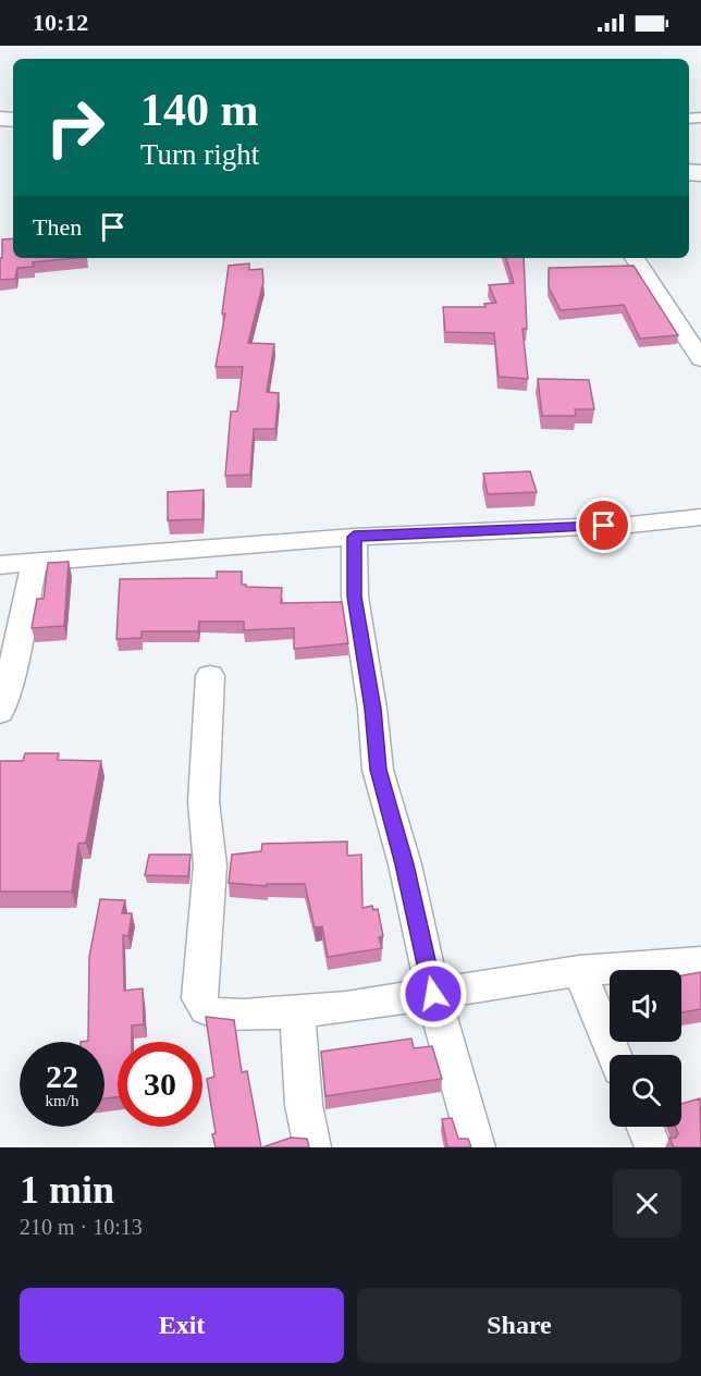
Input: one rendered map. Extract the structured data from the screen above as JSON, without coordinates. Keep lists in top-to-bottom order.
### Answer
{
  "page": {
    "status": "10:12",
    "turn": ["140 m", "Turn right"],
    "then": "Then",
    "speed": "22 km/h",
    "limit": "30",
    "heading": ["1 min", "210 m · 10:13"],
    "buttons": ["Exit", "Share"]
  }
}
